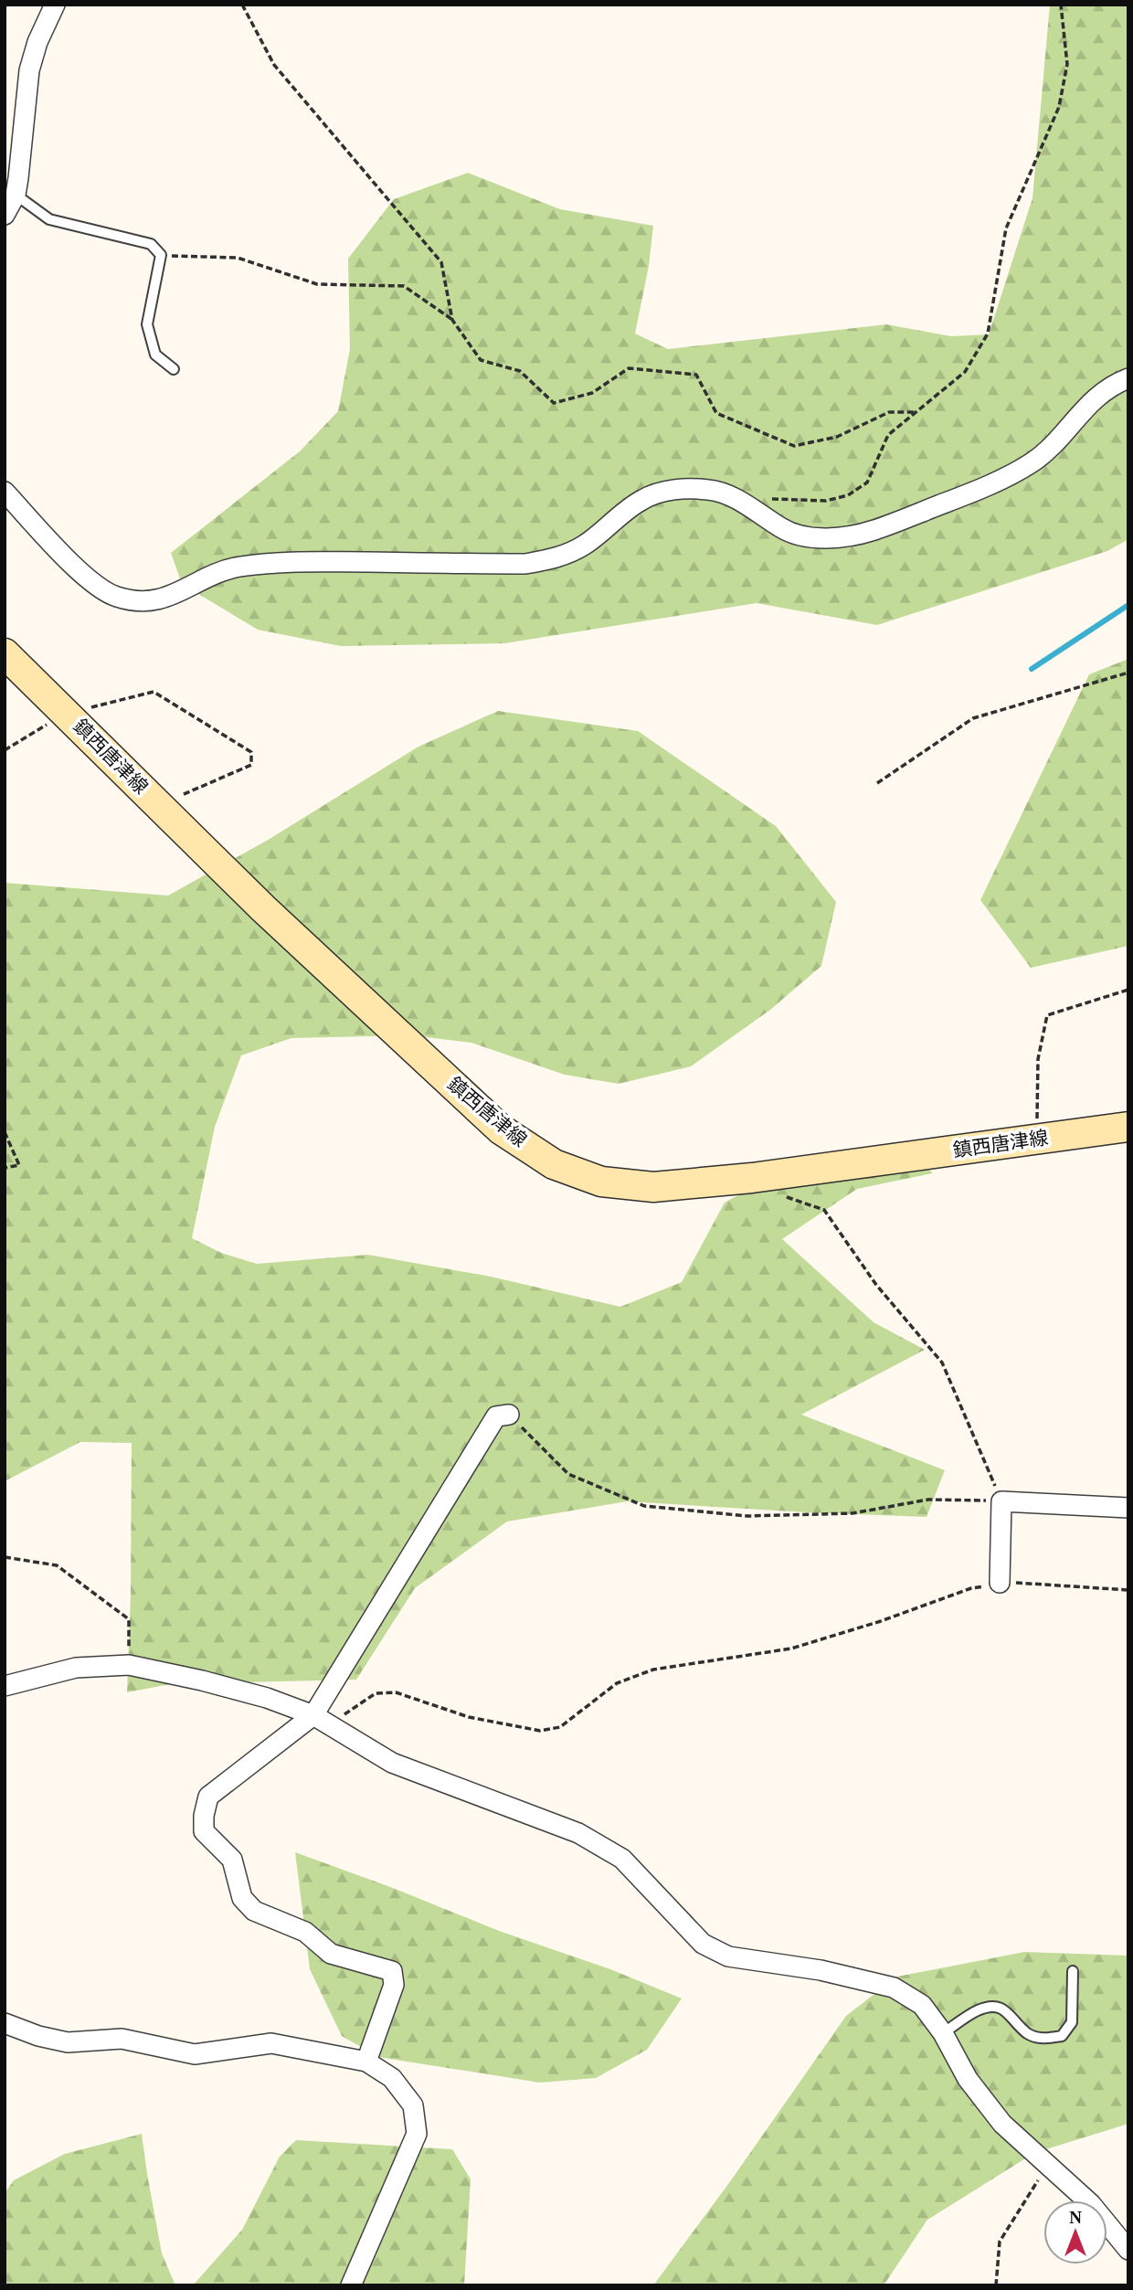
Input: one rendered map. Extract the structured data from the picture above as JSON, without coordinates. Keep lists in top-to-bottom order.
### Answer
{
  "streets": {
    "main road": ["鎮西唐津線"]
  },
  "north": "top"
}
